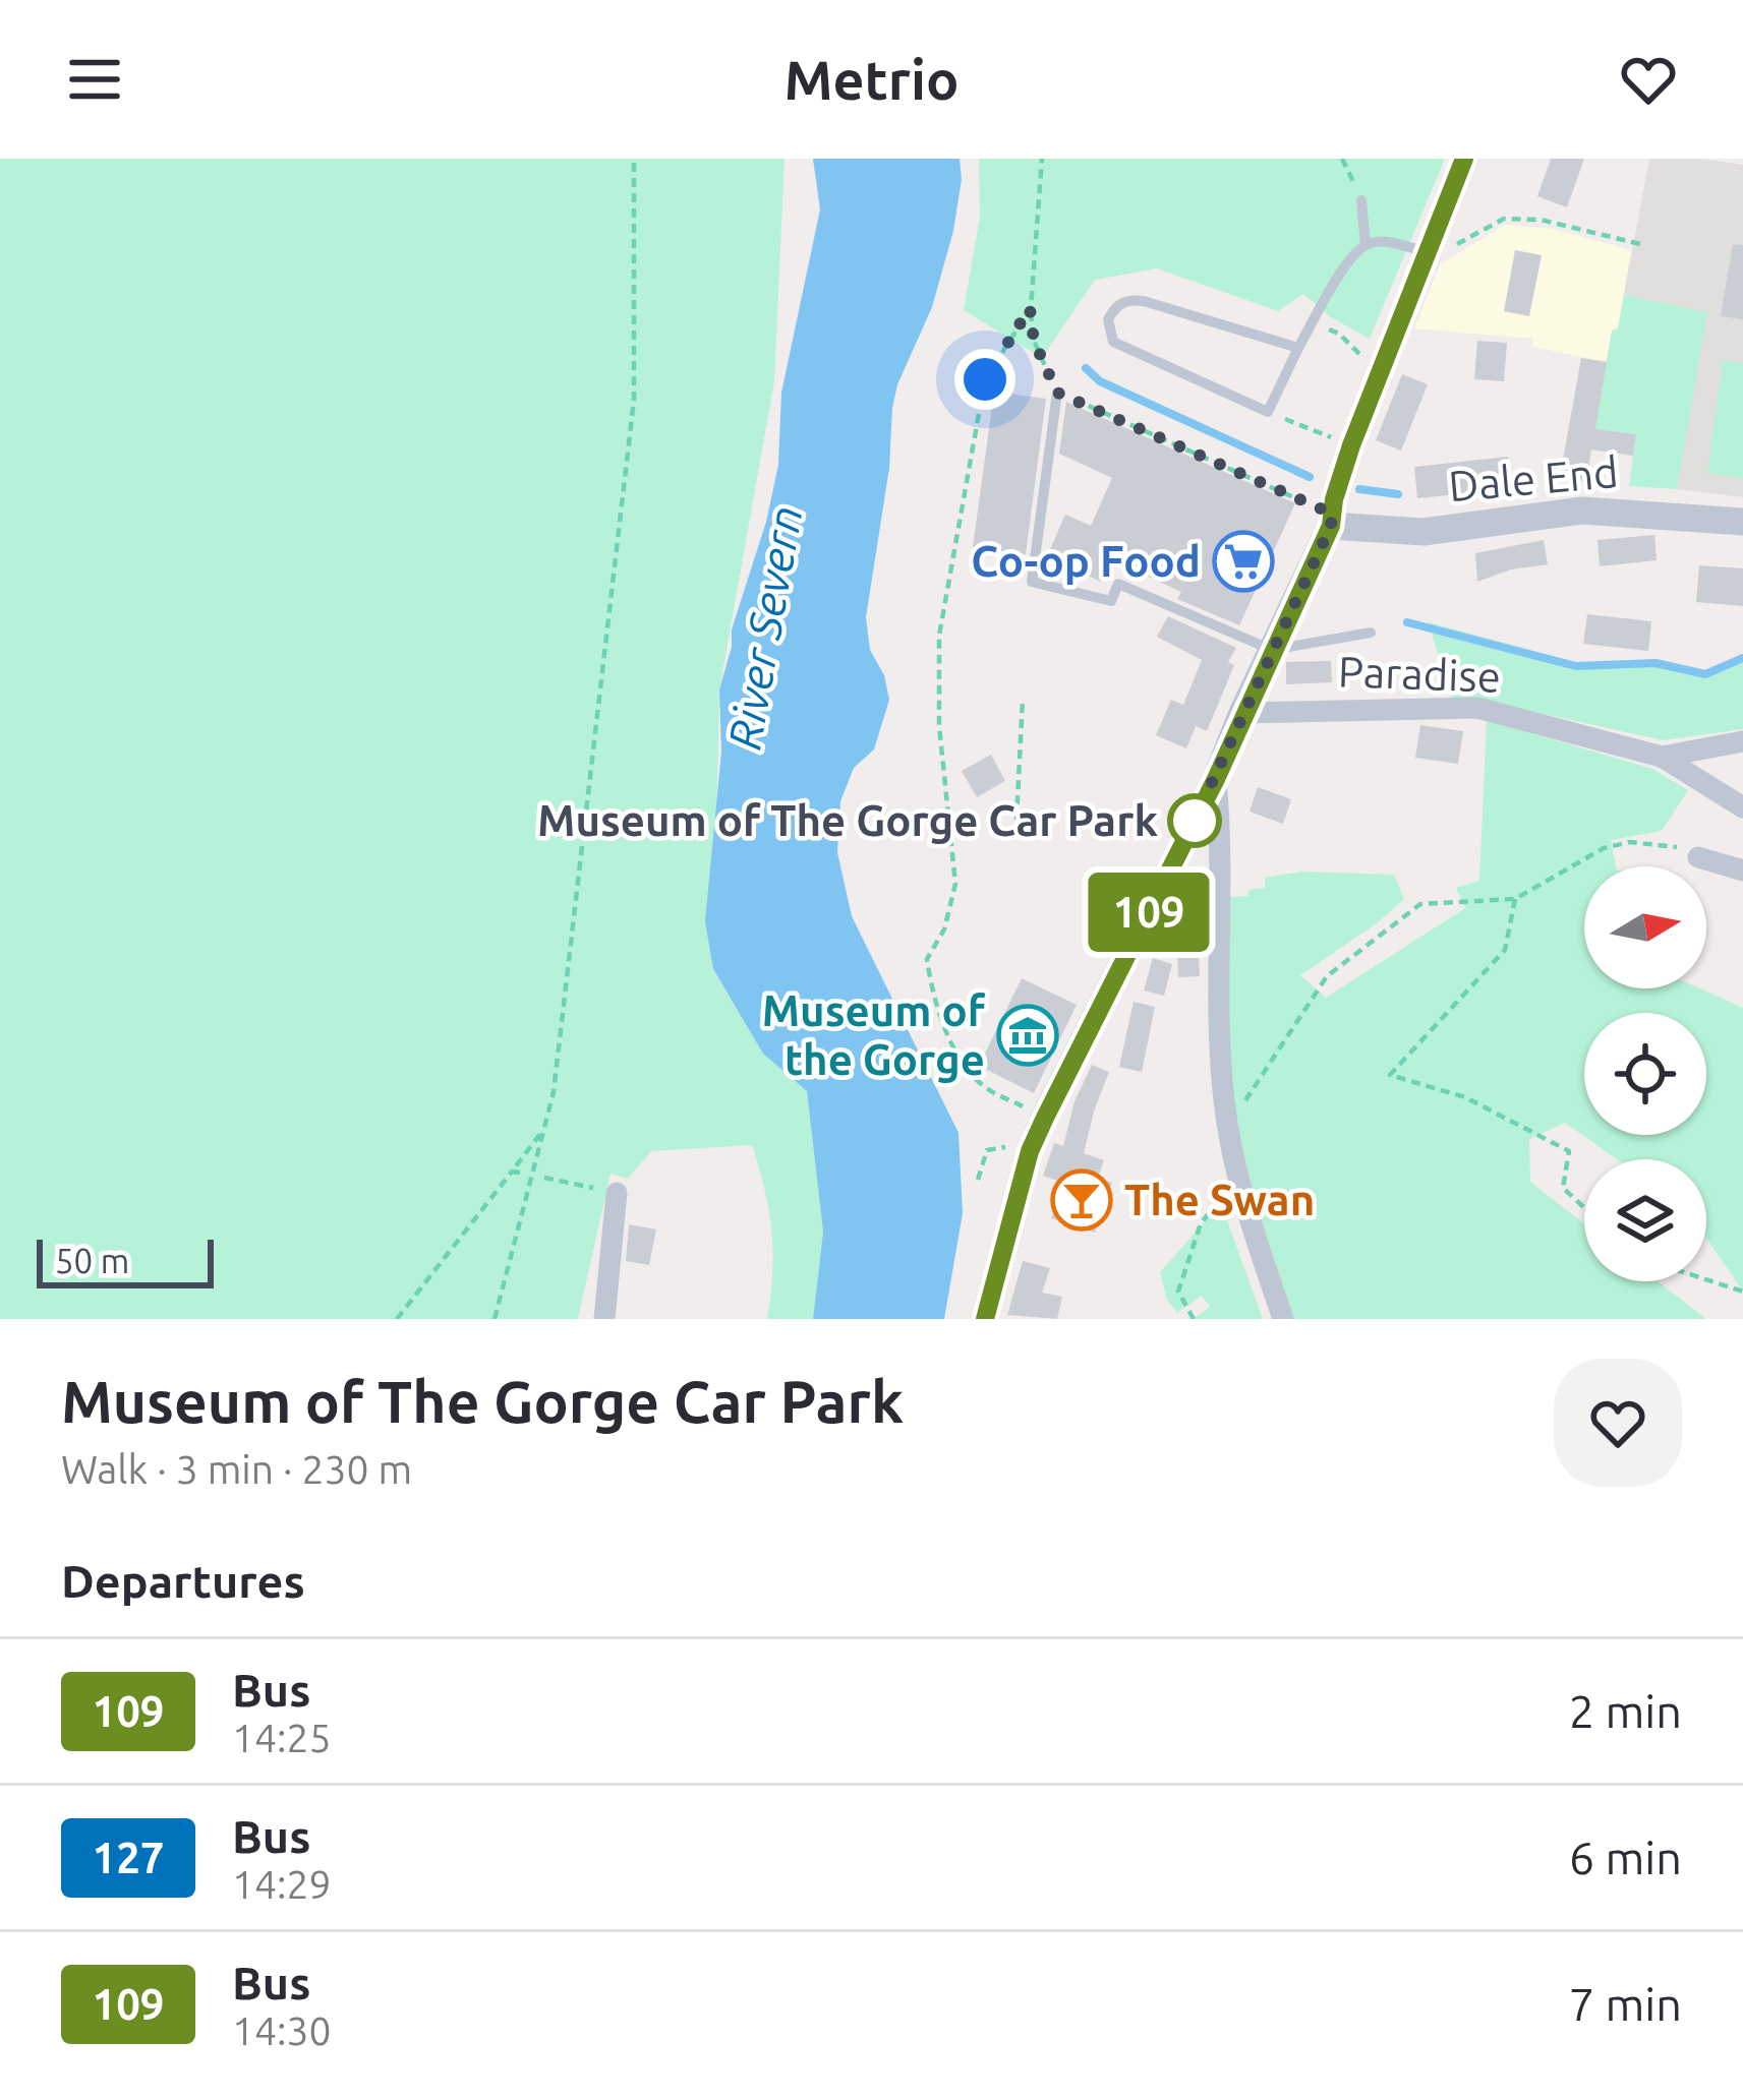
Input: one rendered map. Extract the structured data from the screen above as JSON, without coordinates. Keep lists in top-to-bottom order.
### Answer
{
  "streets": {
    "street": ["Dale End", "Paradise"]
  },
  "water": ["River Severn"],
  "places": {
    "supermarket": ["Co-op Food"],
    "other": ["Museum of The Gorge Car Park"],
    "museum": ["Museum of the Gorge"],
    "bar": ["The Swan"]
  },
  "lines": ["bus line 109"],
  "scale_bar": "50 m",
  "north": "right",
  "page": {
    "header": "Metrio",
    "on_map": "109",
    "scale": "50 m",
    "heading": [
      ["Museum of The Gorge Car Park", "Walk · 3 min · 230 m"],
      "Departures"
    ],
    "list": [
      {
        "mark": "109",
        "name": "Bus",
        "note": "14:25",
        "value": "2 min"
      },
      {
        "mark": "127",
        "name": "Bus",
        "note": "14:29",
        "value": "6 min"
      },
      {
        "mark": "109",
        "name": "Bus",
        "note": "14:30",
        "value": "7 min"
      }
    ]
  }
}
